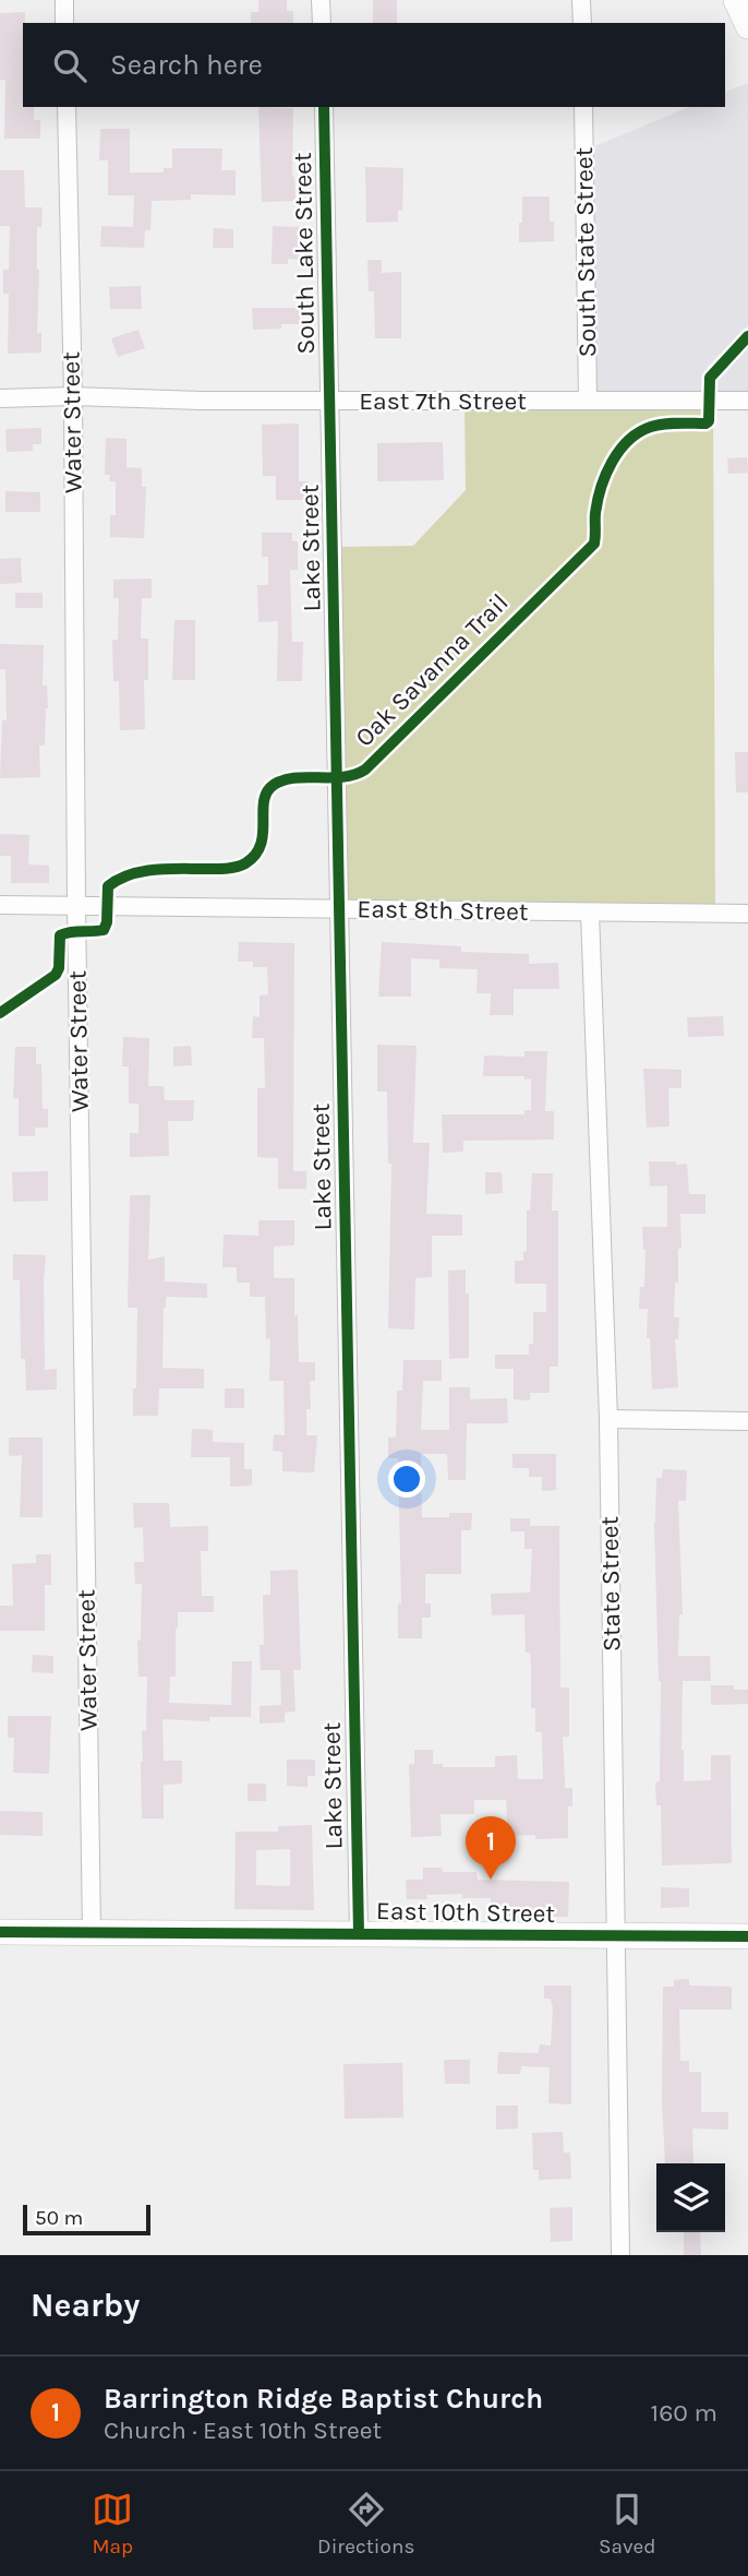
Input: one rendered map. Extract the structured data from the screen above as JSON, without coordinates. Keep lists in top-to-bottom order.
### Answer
{
  "streets": {
    "main road": ["East 10th Street"],
    "street": [
      "South State Street",
      "South Lake Street",
      "East 7th Street",
      "Water Street",
      "Lake Street",
      "East 8th Street",
      "State Street"
    ],
    "cycle path": ["Oak Savanna Trail"]
  },
  "crossings": [
    ["South State Street", "East 7th Street"],
    ["South Lake Street", "East 7th Street"],
    ["South Lake Street", "Lake Street"],
    ["East 7th Street", "Water Street"],
    ["East 7th Street", "Lake Street"],
    ["Water Street", "East 8th Street"],
    ["Water Street", "East 10th Street"],
    ["Lake Street", "East 8th Street"],
    ["Lake Street", "East 10th Street"],
    ["East 8th Street", "State Street"],
    ["State Street", "East 10th Street"]
  ],
  "scale_bar": "50 m",
  "page": {
    "search": "Search here",
    "pins": "1",
    "scale": "50 m",
    "heading": "Nearby",
    "list": [
      {
        "mark": "1",
        "name": "Barrington Ridge Baptist Church",
        "note": "Church · East 10th Street",
        "value": "160 m"
      }
    ],
    "nav": ["Map", "Directions", "Saved"]
  }
}
